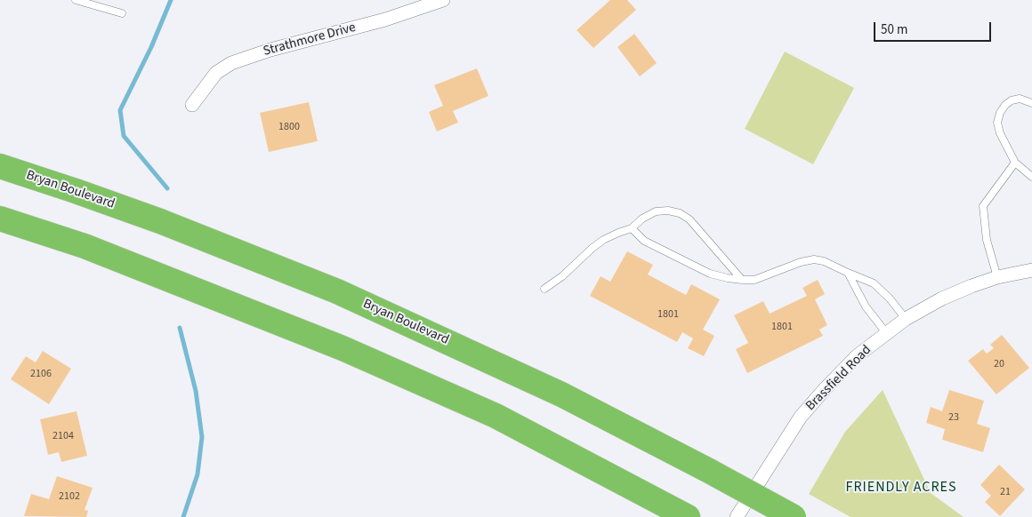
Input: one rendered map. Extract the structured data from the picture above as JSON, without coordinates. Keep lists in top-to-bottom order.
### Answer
{
  "streets": {
    "highway": ["Bryan Boulevard"],
    "street": ["Strathmore Drive", "Brassfield Road"]
  },
  "districts": ["FRIENDLY ACRES"],
  "house_numbers": [
    "1800",
    "1801",
    "1801",
    "20",
    "2106",
    "23",
    "2104",
    "21",
    "2102"
  ],
  "scale_bar": "50 m"
}
